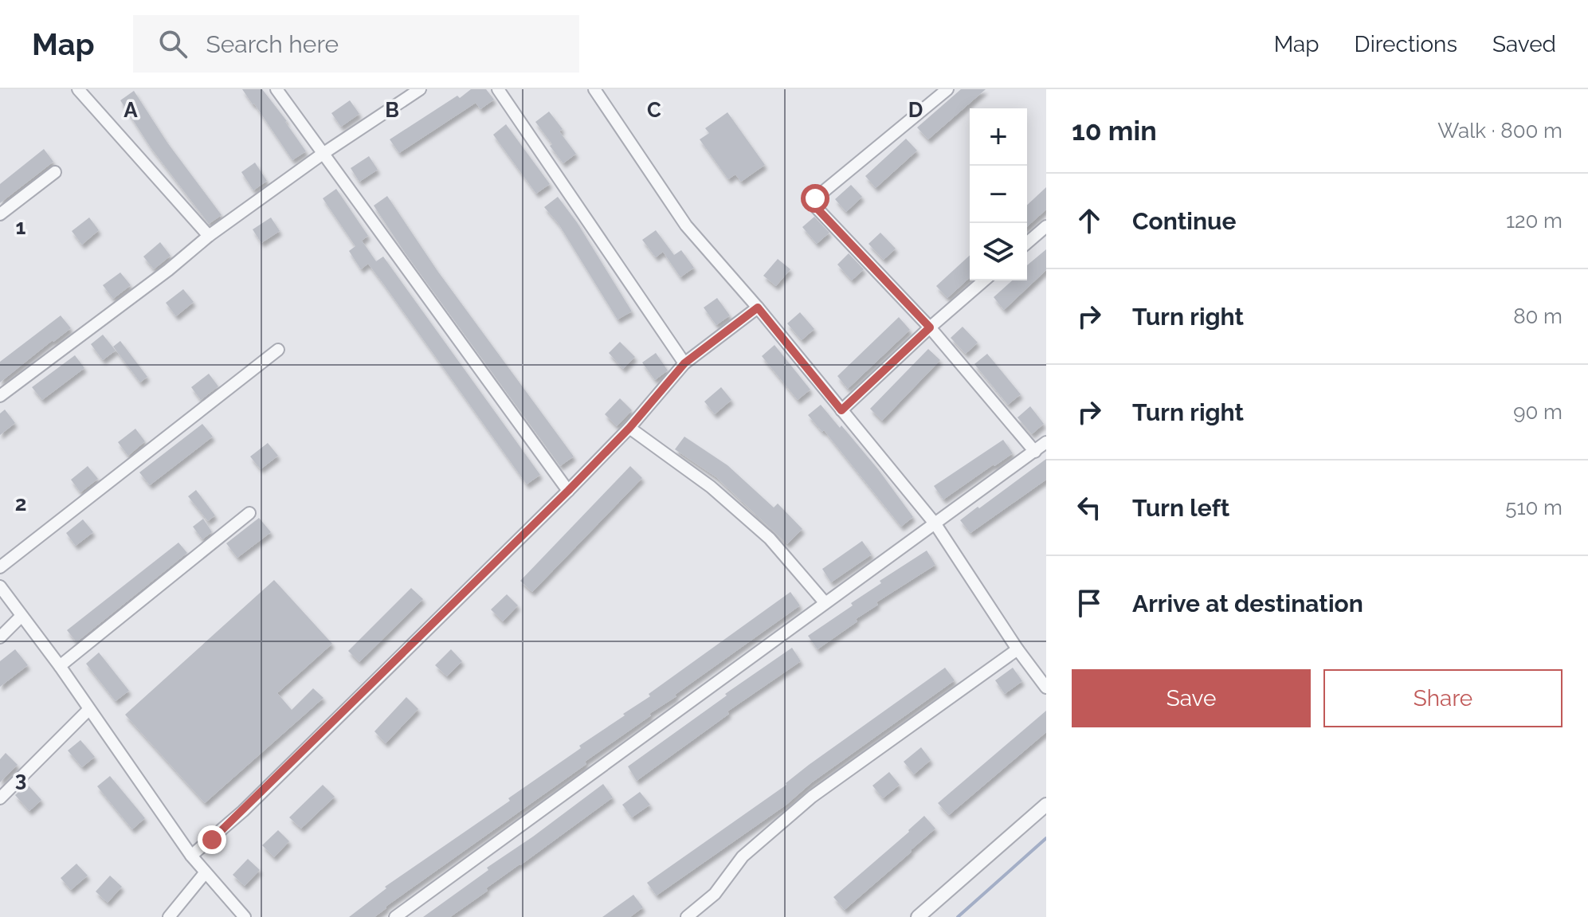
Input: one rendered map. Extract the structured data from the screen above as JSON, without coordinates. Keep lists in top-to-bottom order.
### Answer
{
  "page": {
    "header": "Map",
    "search": "Search here",
    "nav": ["Map", "Directions", "Saved"],
    "heading": ["10 min", "Walk · 800 m"],
    "map_buttons": ["+", "−"],
    "list": [
      ["Continue", "120 m"],
      ["Turn right", "80 m"],
      ["Turn right", "90 m"],
      ["Turn left", "510 m"],
      "Arrive at destination"
    ],
    "buttons": ["Save", "Share"]
  },
  "grid": {
    "columns": [
      "A",
      "B",
      "C",
      "D"
    ],
    "rows": ["1", "2", "3"]
  }
}
